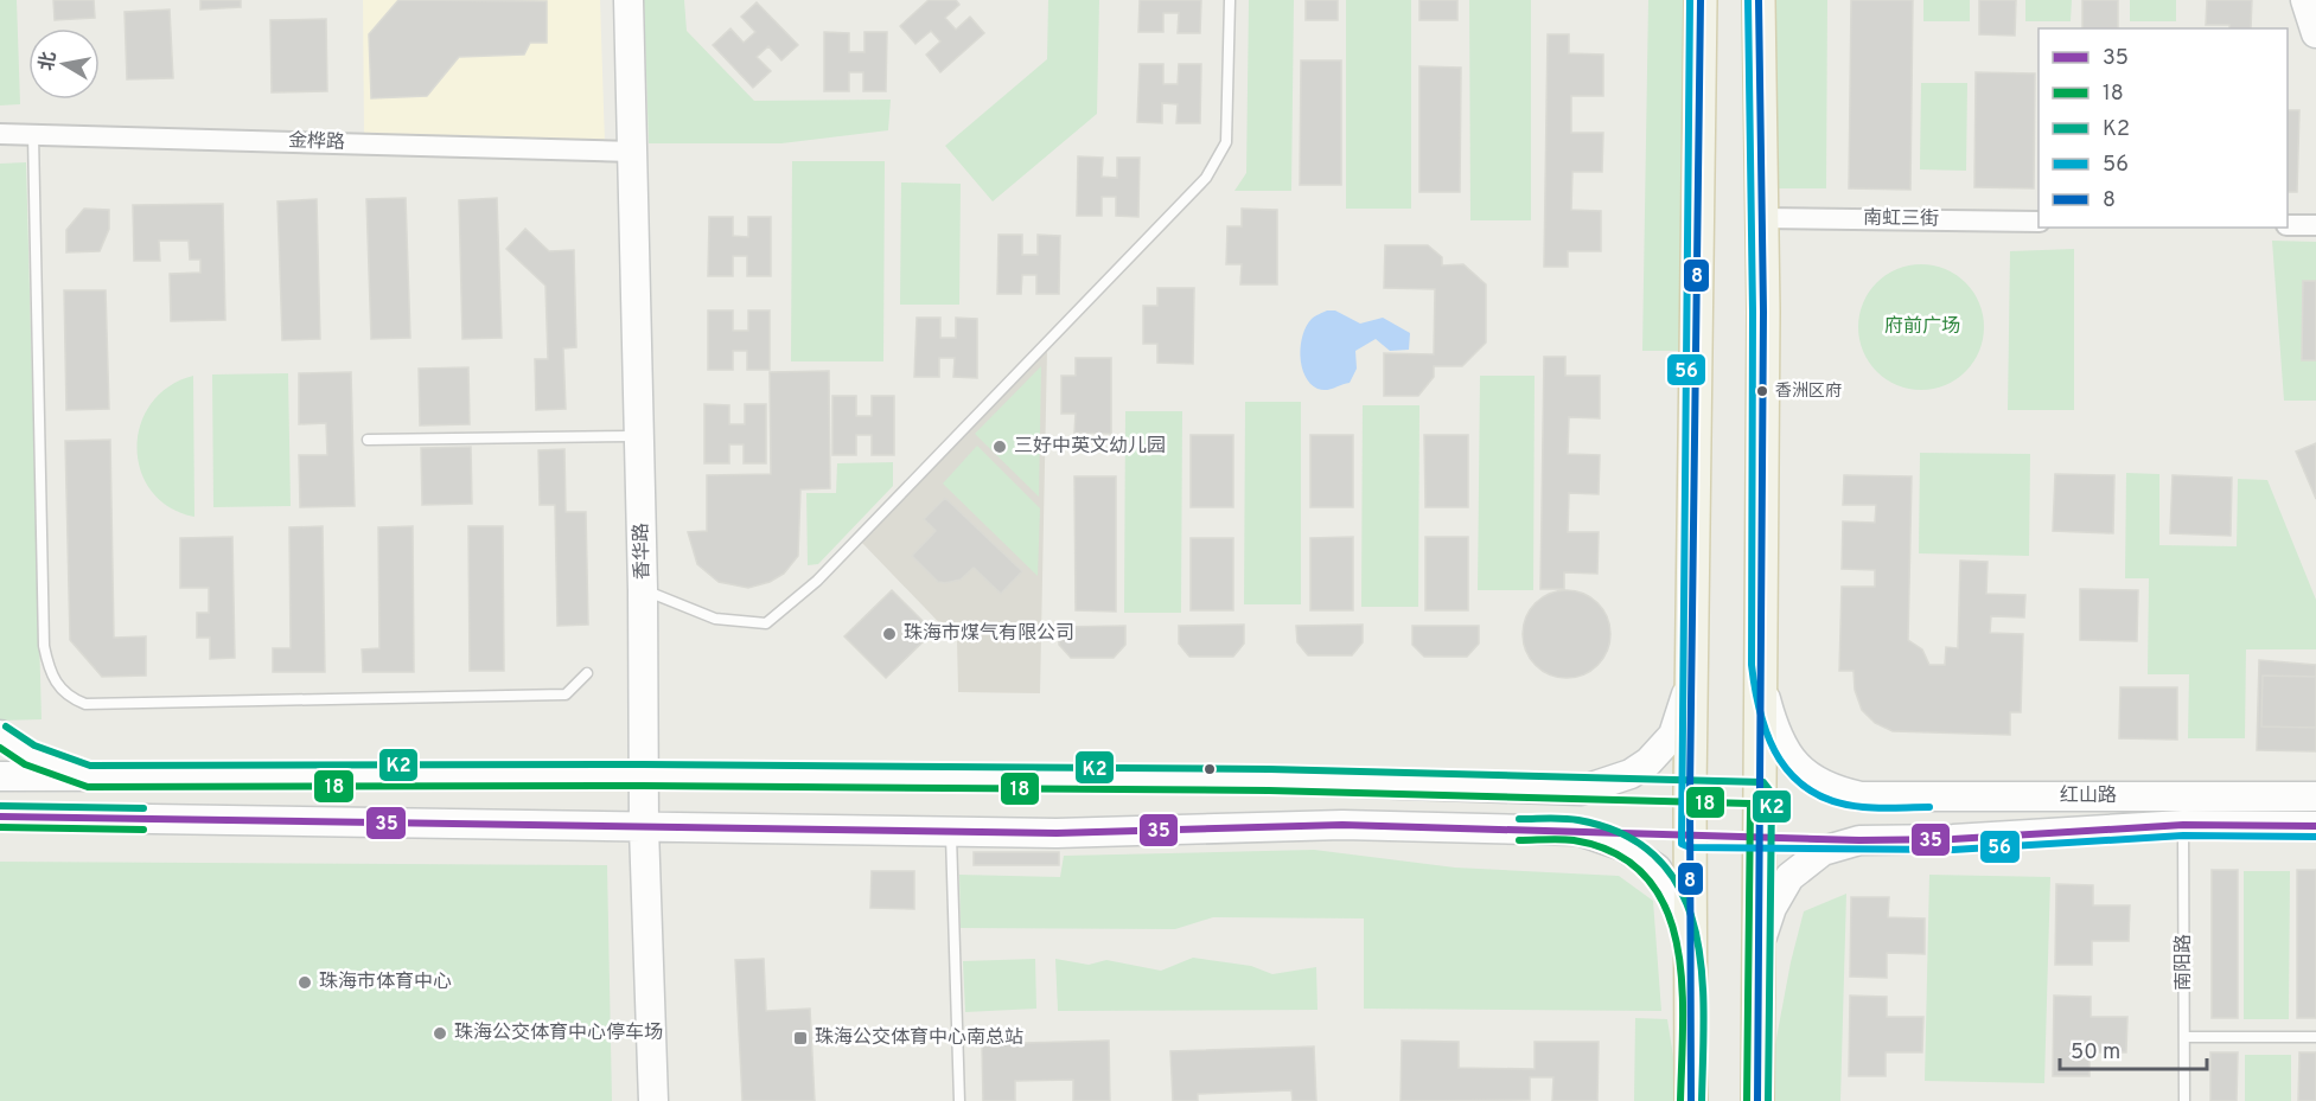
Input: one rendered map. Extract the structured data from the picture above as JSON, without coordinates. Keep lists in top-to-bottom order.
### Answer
{
  "streets": {
    "main road": ["香华路", "红山路"],
    "street": ["金桦路", "南虹三街"],
    "lane": ["南阳路"]
  },
  "crossings": [
    ["金桦路", "香华路"],
    ["红山路", "南阳路"]
  ],
  "parks": ["府前广场"],
  "places": {
    "other": [
      "香洲区府",
      "三好中英文幼儿园",
      "珠海市煤气有限公司",
      "珠海市体育中心",
      "珠海公交体育中心停车场"
    ],
    "transit": ["珠海公交体育中心南总站"]
  },
  "lines": [
    "transit line 56",
    "transit line 8",
    "transit line K2",
    "transit line 18",
    "transit line 35"
  ],
  "legend": [
    "35",
    "18",
    "K2",
    "56",
    "8"
  ],
  "scale_bar": "50 m",
  "north": "left"
}
